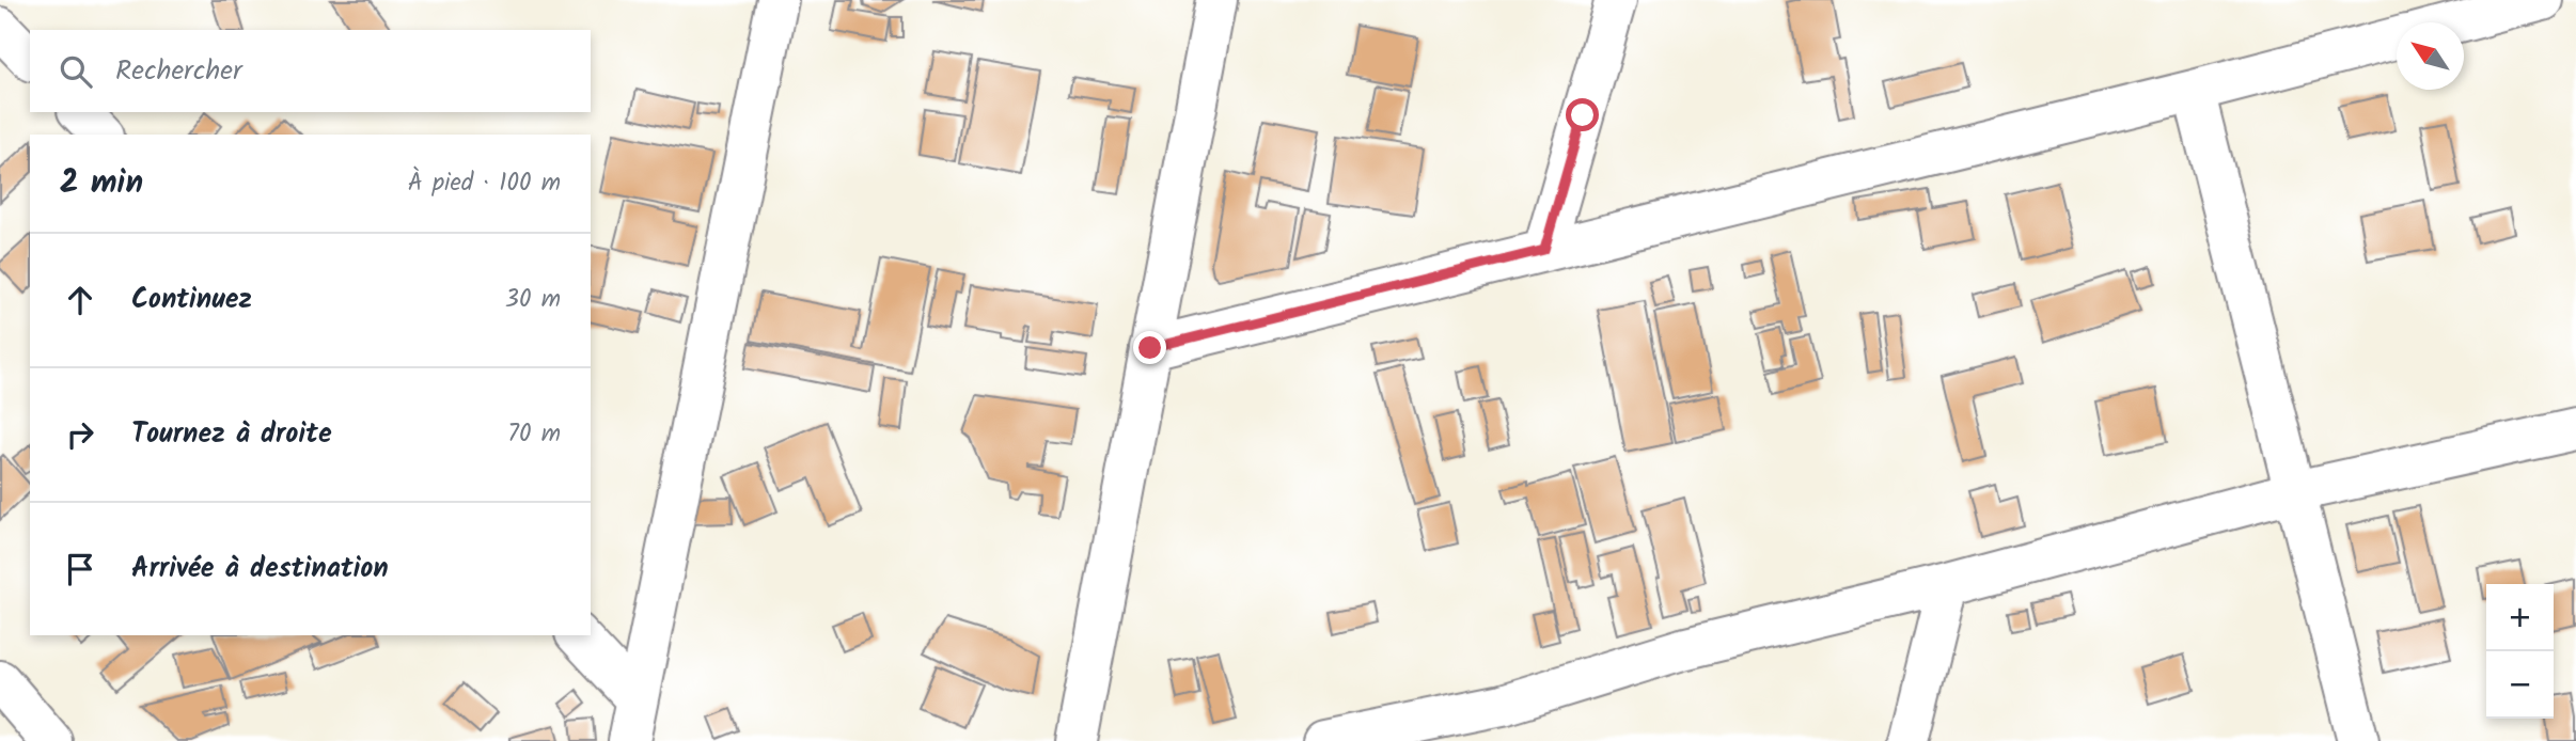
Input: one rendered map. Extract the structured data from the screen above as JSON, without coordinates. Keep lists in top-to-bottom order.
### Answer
{
  "north": "top left",
  "page": {
    "search": "Rechercher",
    "heading": ["2 min", "À pied · 100 m"],
    "list": [
      ["Continuez", "30 m"],
      ["Tournez à droite", "70 m"],
      "Arrivée à destination"
    ],
    "map_buttons": ["+", "−"]
  }
}
